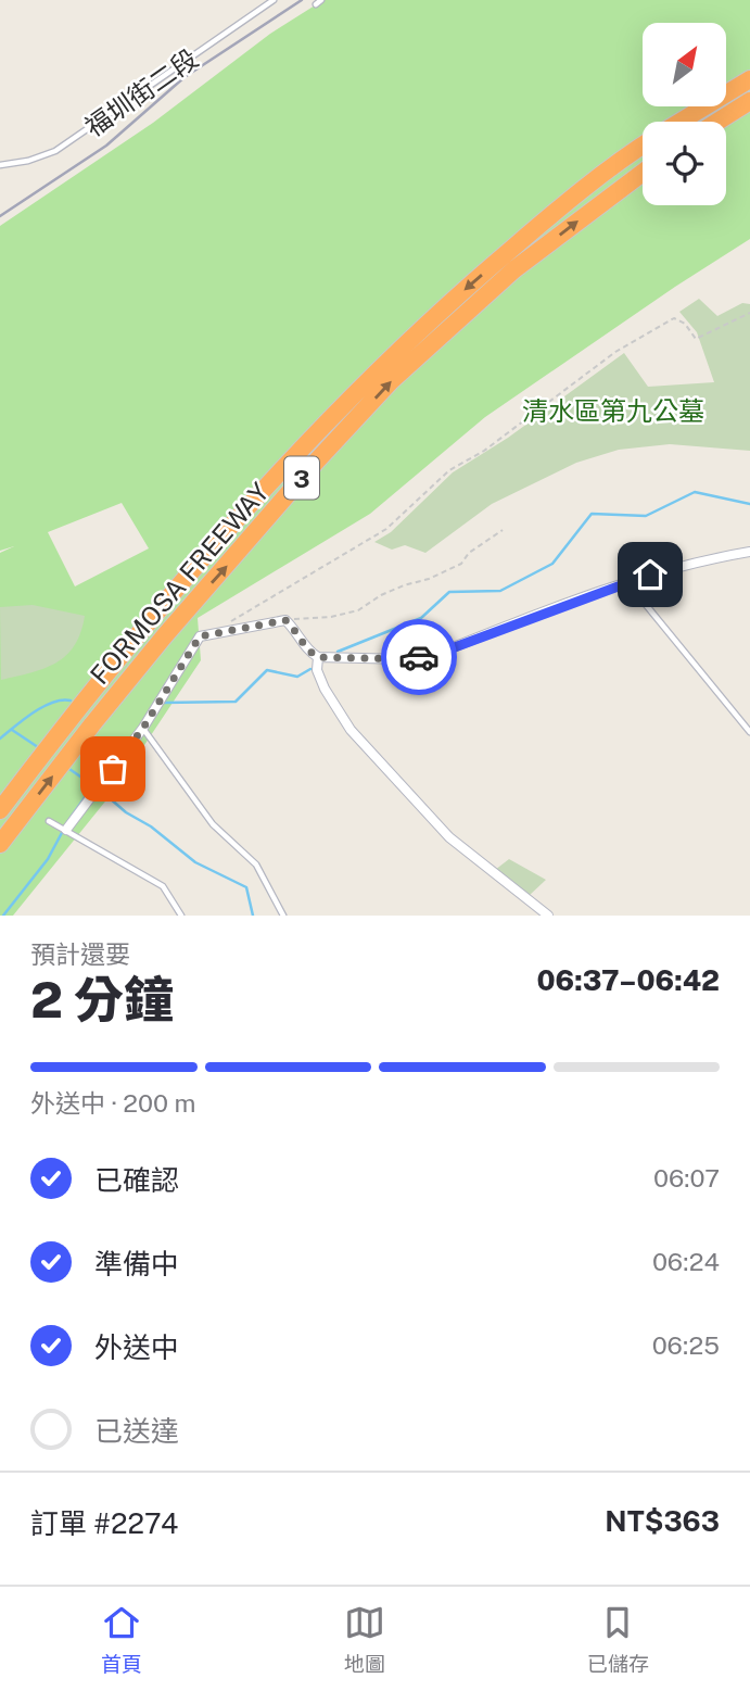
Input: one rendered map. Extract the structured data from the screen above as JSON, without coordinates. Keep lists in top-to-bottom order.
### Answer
{
  "streets": {
    "highway": ["3", "FORMOSA FREEWAY"],
    "lane": ["福圳街二段"]
  },
  "parks": ["清水區第九公墓"],
  "north": "top right",
  "page": {
    "heading": ["2 分鐘", "預計還要", "06:37–06:42"],
    "panel": ["訂單 #2274", "NT$363"],
    "bar": "外送中 · 200 m",
    "list": [
      ["已確認", "06:07"],
      ["準備中", "06:24"],
      ["外送中", "06:25"],
      "已送達"
    ],
    "tabs": ["首頁", "地圖", "已儲存"]
  }
}
